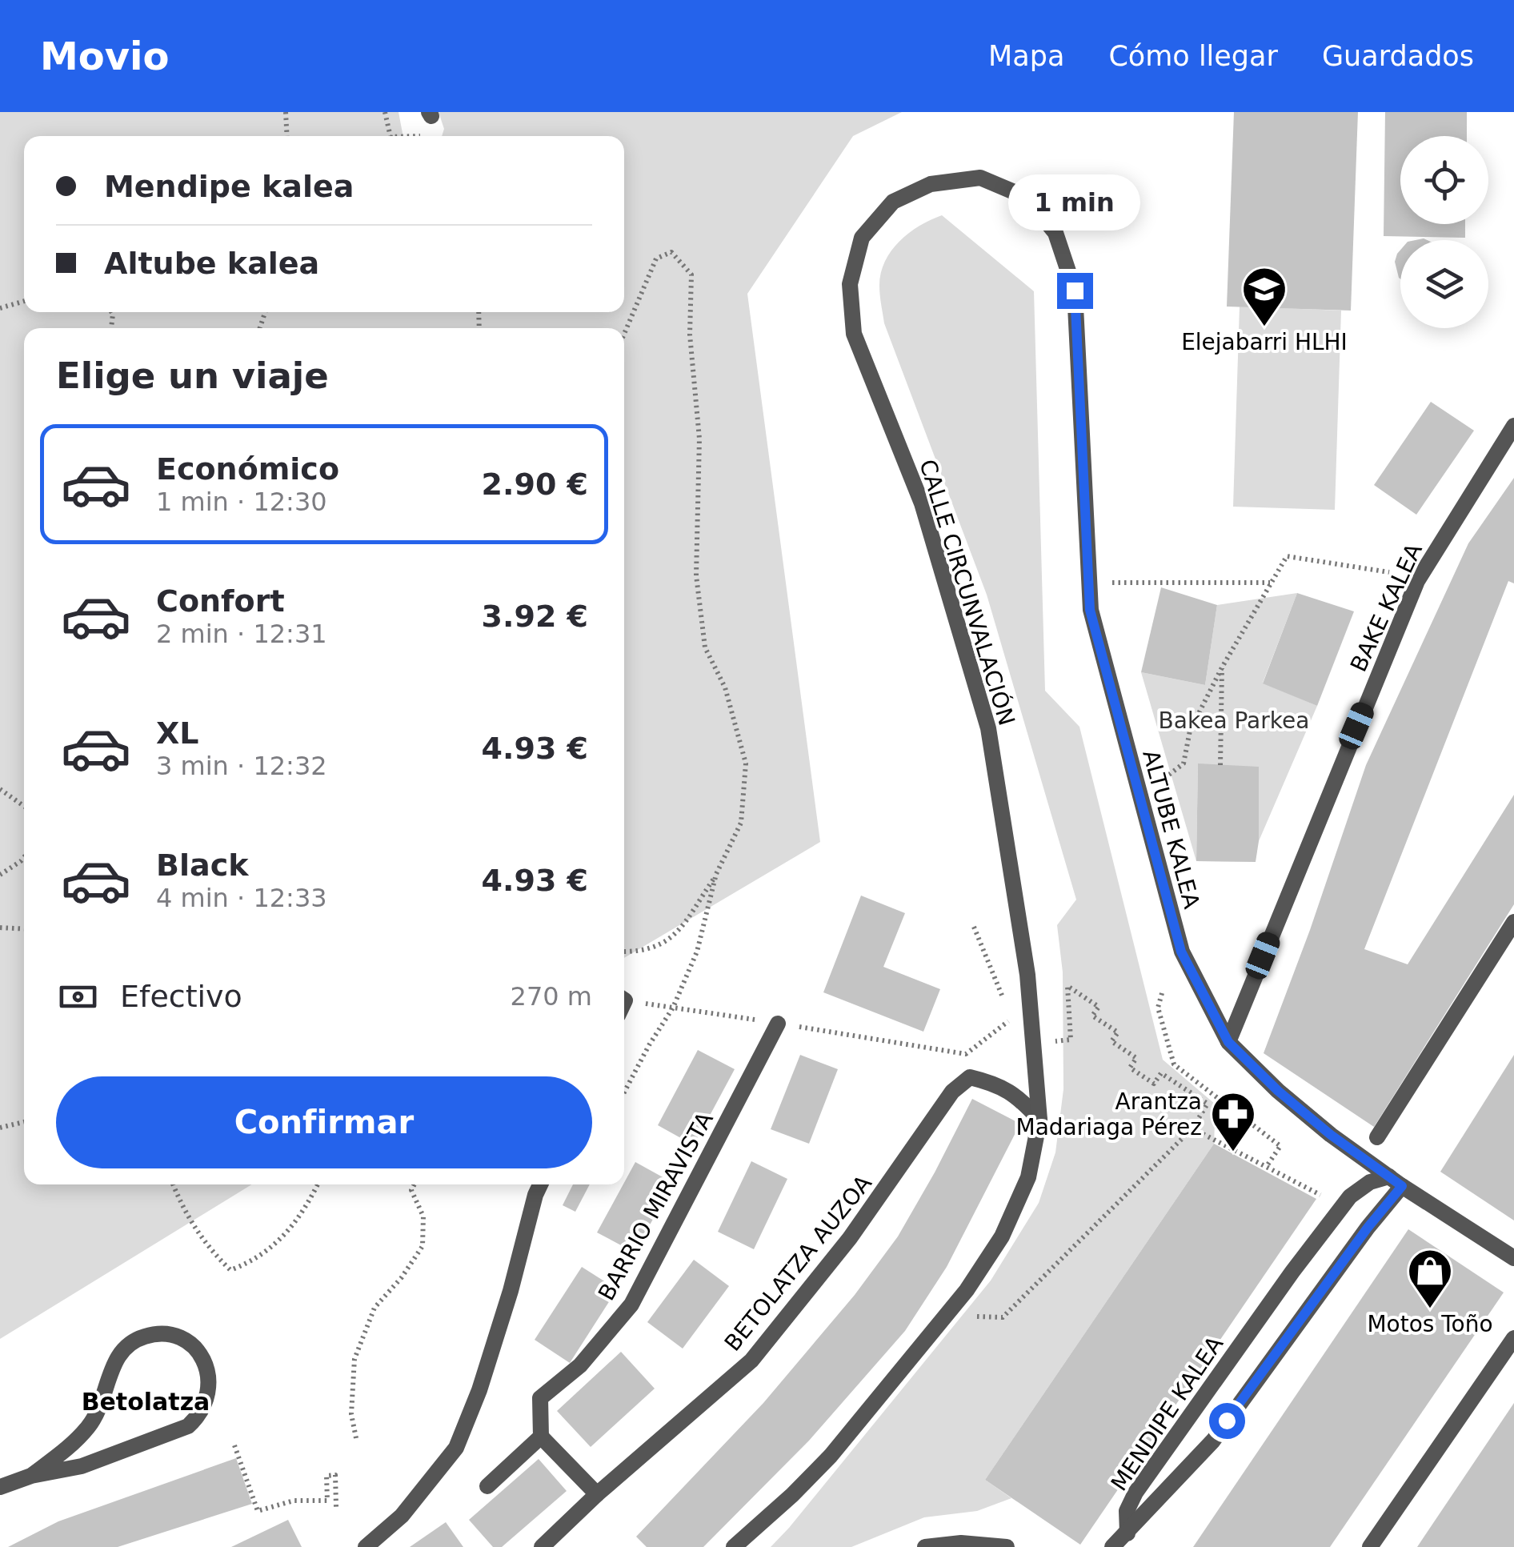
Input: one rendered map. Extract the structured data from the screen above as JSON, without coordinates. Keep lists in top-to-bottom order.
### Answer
{
  "streets": {
    "street": [
      "CALLE CIRCUNVALACIÓN",
      "BAKE KALEA",
      "ALTUBE KALEA",
      "BARRIO MIRAVISTA",
      "BETOLATZA AUZOA",
      "MENDIPE KALEA"
    ]
  },
  "crossings": [
    ["CALLE CIRCUNVALACIÓN", "ALTUBE KALEA"],
    ["CALLE CIRCUNVALACIÓN", "BETOLATZA AUZOA"],
    ["BAKE KALEA", "ALTUBE KALEA"],
    ["ALTUBE KALEA", "MENDIPE KALEA"]
  ],
  "districts": ["Betolatza"],
  "parks": ["Bakea Parkea"],
  "places": {
    "school or university": ["Elejabarri HLHI"],
    "pharmacy": ["Arantza Madariaga Pérez"],
    "shop": ["Motos Toño"]
  },
  "page": {
    "header": "Movio",
    "nav": ["Mapa", "Cómo llegar", "Guardados"],
    "banner": ["Mendipe kalea", "Altube kalea"],
    "bubble": "1 min",
    "heading": "Elige un viaje",
    "list": [
      {
        "name": "Económico",
        "note": "1 min · 12:30",
        "value": "2.90 €"
      },
      {
        "name": "Confort",
        "note": "2 min · 12:31",
        "value": "3.92 €"
      },
      {
        "name": "XL",
        "note": "3 min · 12:32",
        "value": "4.93 €"
      },
      {
        "name": "Black",
        "note": "4 min · 12:33",
        "value": "4.93 €"
      }
    ],
    "pay": ["Efectivo", "270 m"],
    "buttons": "Confirmar"
  }
}
